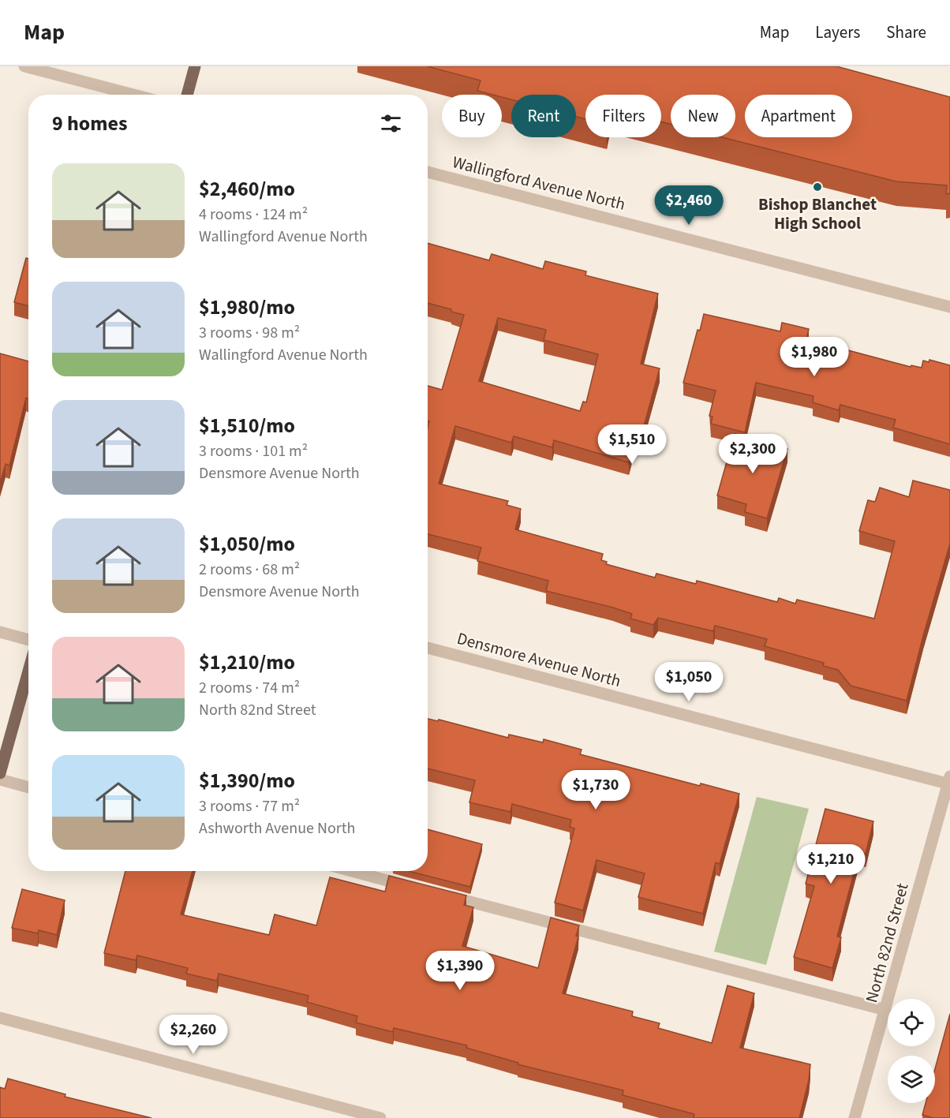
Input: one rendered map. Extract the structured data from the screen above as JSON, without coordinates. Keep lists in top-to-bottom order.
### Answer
{
  "streets": {
    "street": ["Wallingford Avenue North", "Densmore Avenue North", "North 82nd Street"]
  },
  "crossings": [
    ["Densmore Avenue North", "North 82nd Street"]
  ],
  "places": ["Bishop Blanchet High School"],
  "page": {
    "header": "Map",
    "nav": ["Map", "Layers", "Share"],
    "chip": [
      "Buy",
      "Rent",
      "Filters",
      "New",
      "Apartment"
    ],
    "heading": "9 homes",
    "list": [
      {
        "name": "$2,460/mo",
        "note": "4 rooms · 124 m² · Wallingford Avenue North"
      },
      {
        "name": "$1,980/mo",
        "note": "3 rooms · 98 m² · Wallingford Avenue North"
      },
      {
        "name": "$1,510/mo",
        "note": "3 rooms · 101 m² · Densmore Avenue North"
      },
      {
        "name": "$1,050/mo",
        "note": "2 rooms · 68 m² · Densmore Avenue North"
      },
      {
        "name": "$1,210/mo",
        "note": "2 rooms · 74 m² · North 82nd Street"
      },
      {
        "name": "$1,390/mo",
        "note": "3 rooms · 77 m² · Ashworth Avenue North"
      }
    ],
    "price": [
      "$2,460",
      "$1,980",
      "$1,510",
      "$2,300",
      "$1,050",
      "$1,730",
      "$1,210",
      "$1,390",
      "$2,260"
    ]
  }
}
